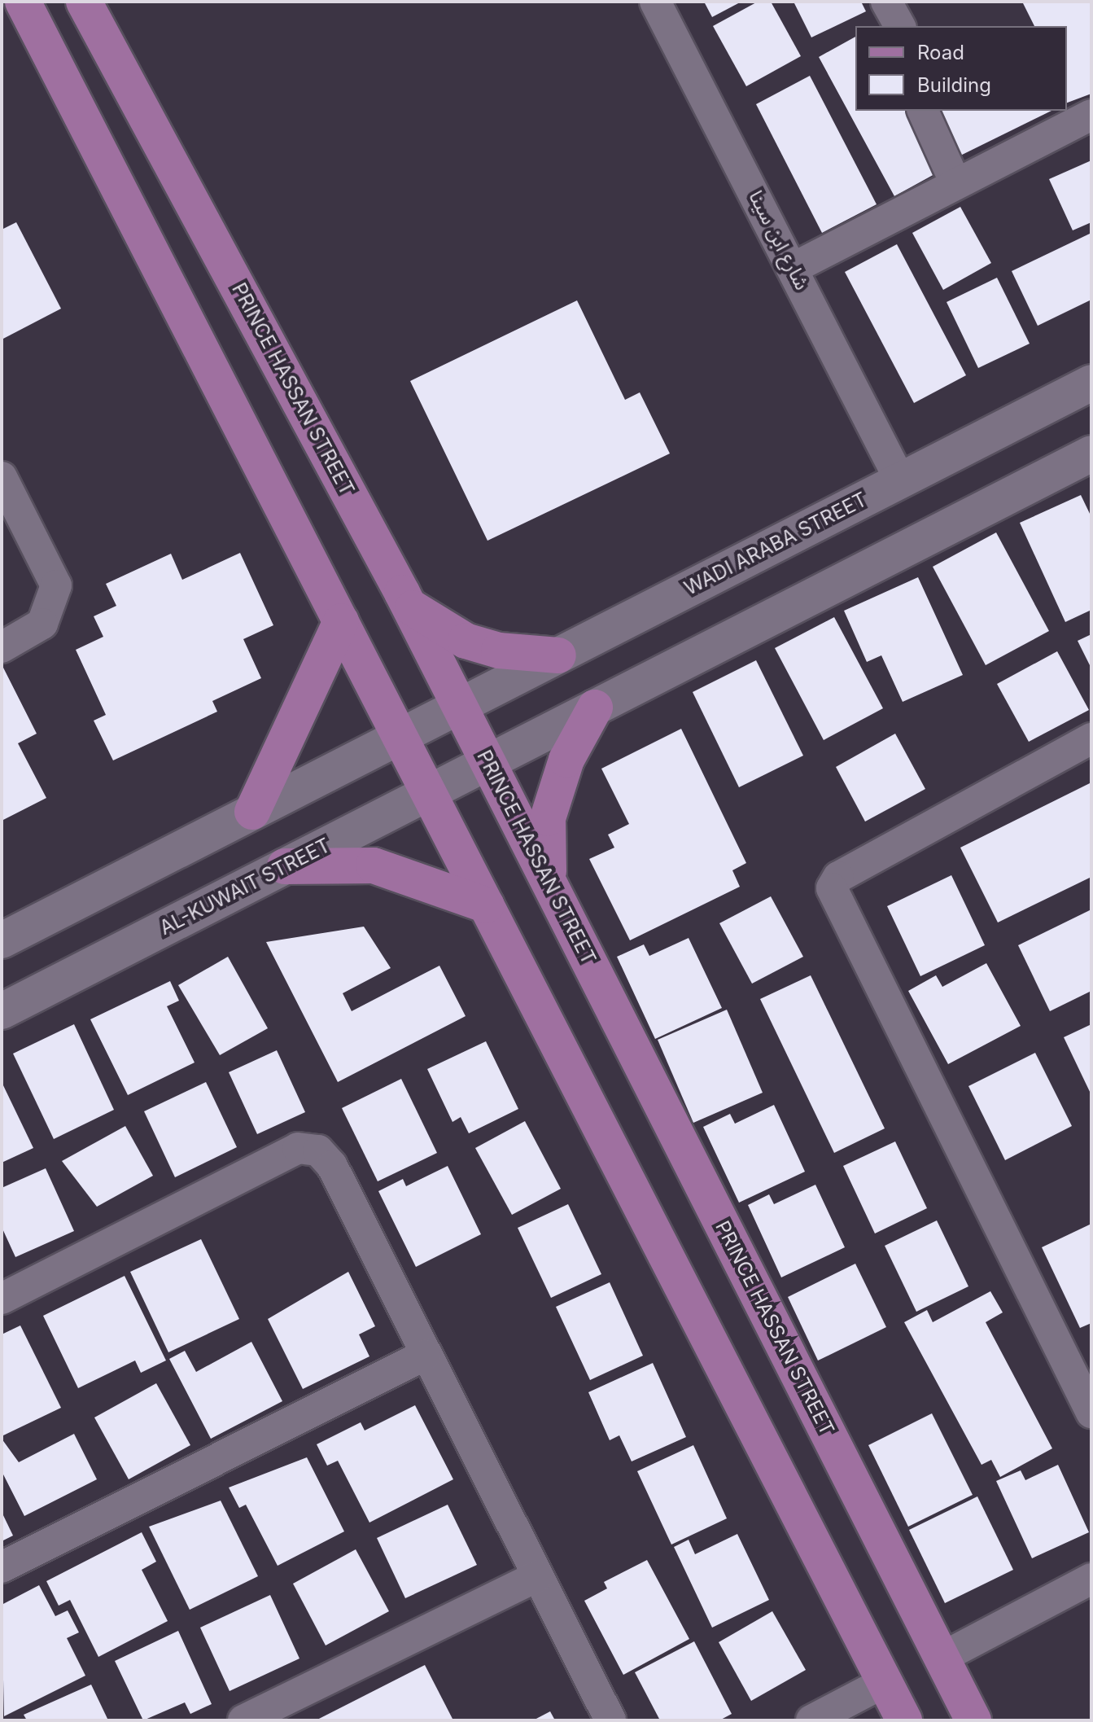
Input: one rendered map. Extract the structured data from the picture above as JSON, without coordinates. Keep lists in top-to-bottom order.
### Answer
{
  "streets": {
    "main road": ["PRINCE HASSAN STREET", "WADI ARABA STREET", "AL-KUWAIT STREET"],
    "street": ["شارع ابن سينا"]
  },
  "crossings": [
    ["شارع ابن سينا", "WADI ARABA STREET"],
    ["PRINCE HASSAN STREET", "WADI ARABA STREET"],
    ["PRINCE HASSAN STREET", "AL-KUWAIT STREET"]
  ],
  "legend": ["Road", "Building"]
}
